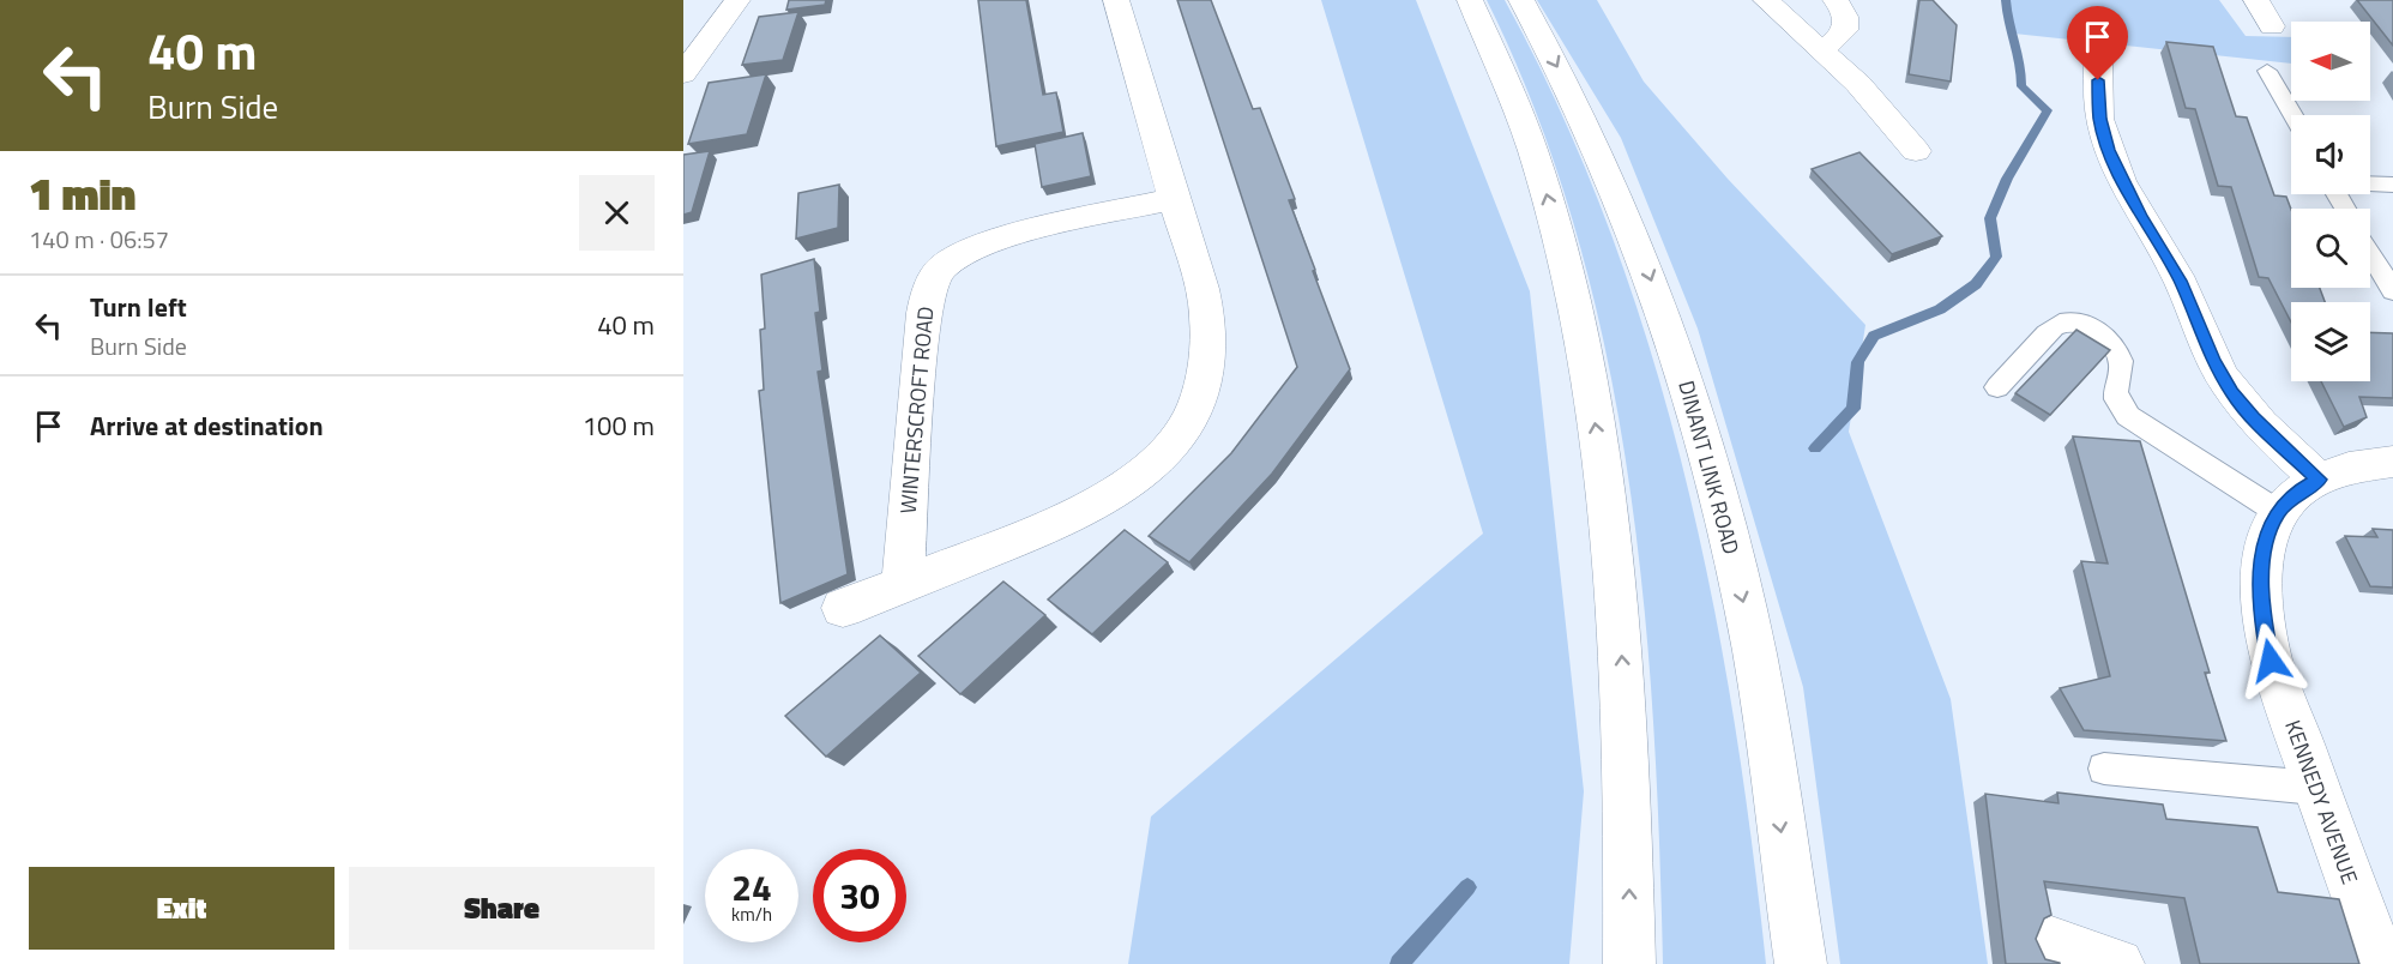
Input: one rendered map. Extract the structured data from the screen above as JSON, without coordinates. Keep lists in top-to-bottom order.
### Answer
{
  "streets": {
    "street": ["WINTERSCROFT ROAD", "DINANT LINK ROAD", "KENNEDY AVENUE"]
  },
  "north": "left",
  "page": {
    "turn": ["40 m", "Burn Side"],
    "heading": ["1 min", "140 m · 06:57"],
    "list": [
      {
        "name": "Turn left",
        "note": "Burn Side",
        "value": "40 m"
      },
      {
        "name": "Arrive at destination",
        "value": "100 m"
      }
    ],
    "speed": "24 km/h",
    "limit": "30",
    "buttons": ["Exit", "Share"]
  }
}
